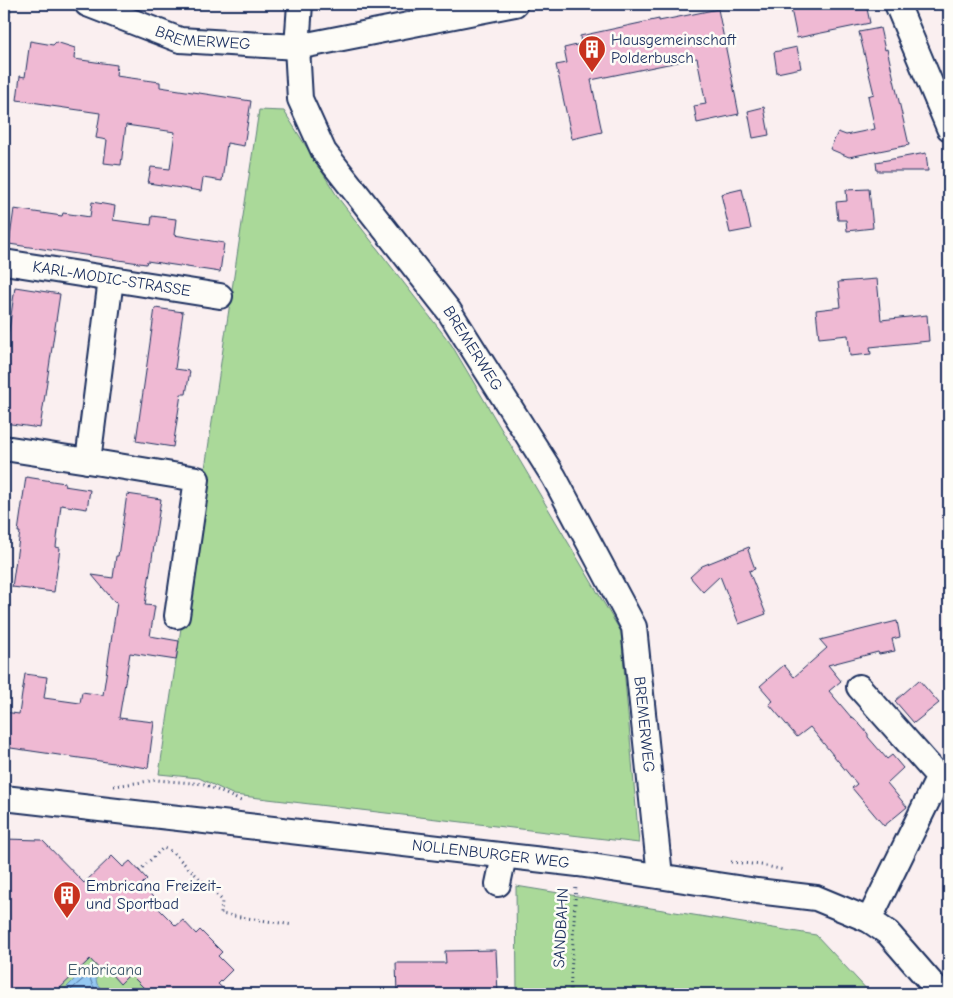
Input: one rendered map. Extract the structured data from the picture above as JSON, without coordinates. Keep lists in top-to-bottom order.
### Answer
{
  "streets": {
    "street": ["BREMERWEG", "KARL-MODIC-STRASSE", "NOLLENBURGER WEG"],
    "path": ["SANDBAHN"]
  },
  "crossings": [
    ["BREMERWEG", "NOLLENBURGER WEG"],
    ["NOLLENBURGER WEG", "SANDBAHN"]
  ],
  "parks": ["Embricana"],
  "places": {
    "building": ["Hausgemeinschaft Polderbusch", "Embricana Freizeit- und Sportbad"]
  }
}
